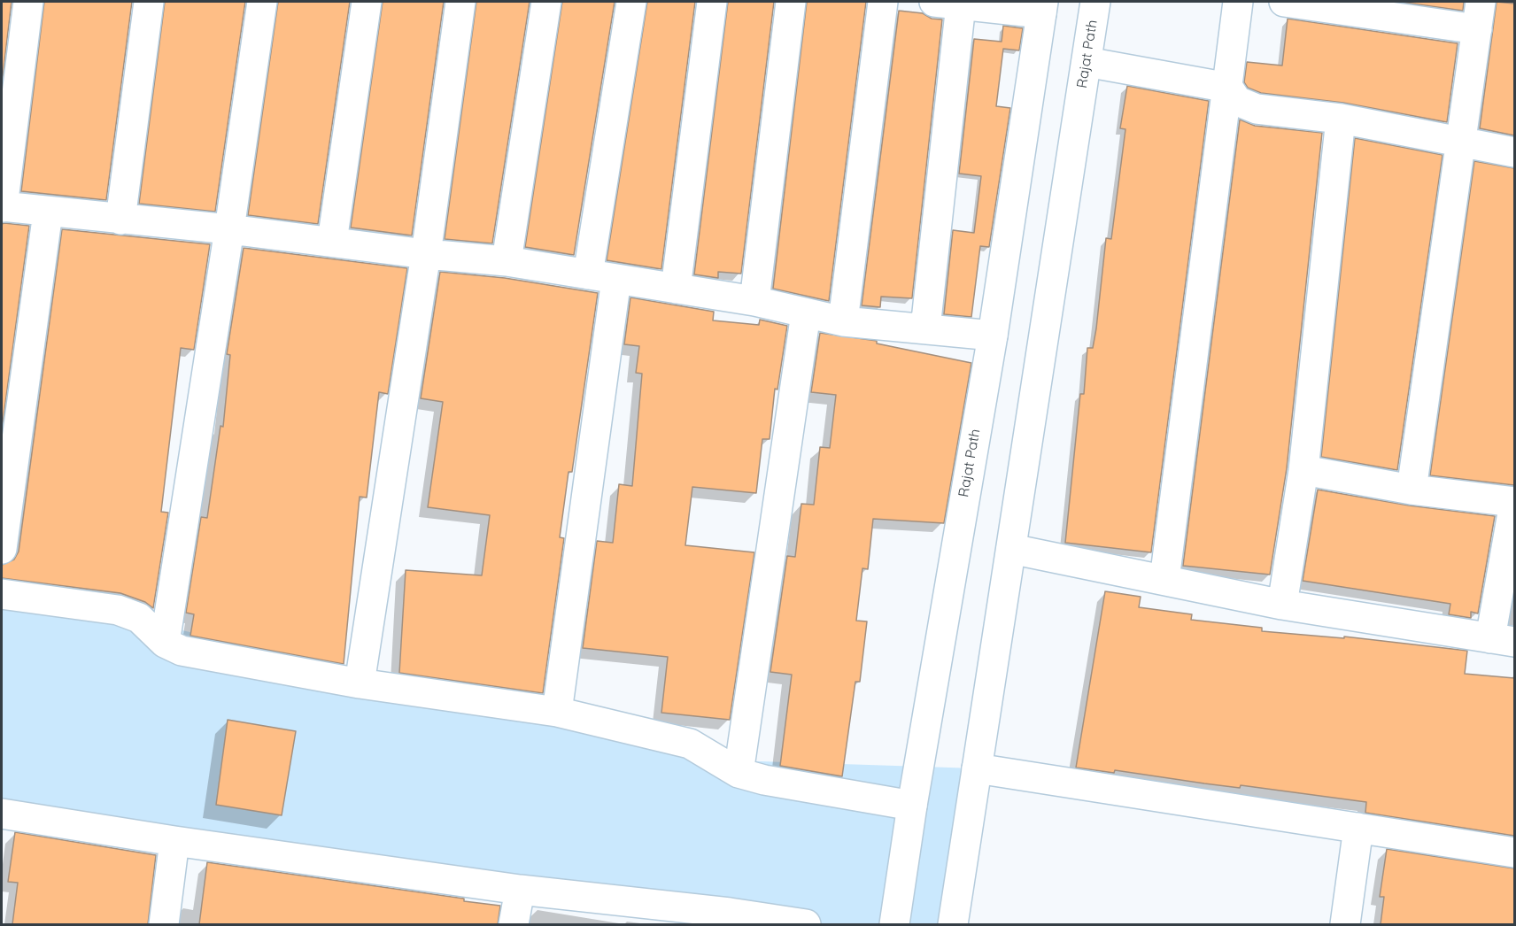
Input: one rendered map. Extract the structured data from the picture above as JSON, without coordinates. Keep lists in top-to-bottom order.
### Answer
{
  "streets": {
    "street": ["Rajat Path"]
  }
}
